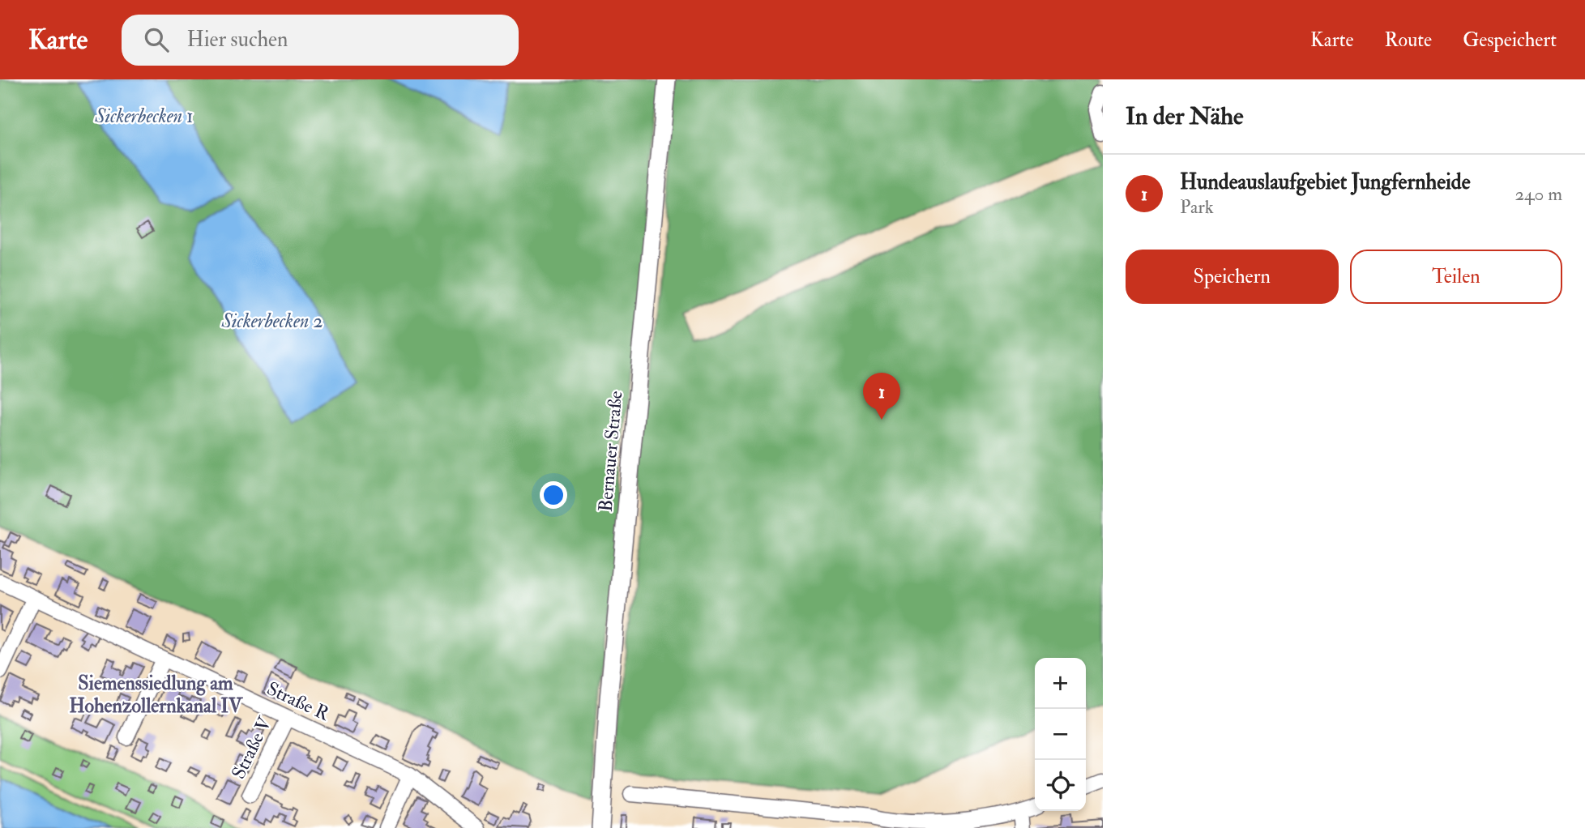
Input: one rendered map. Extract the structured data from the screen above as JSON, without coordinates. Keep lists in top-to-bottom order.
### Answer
{
  "streets": {
    "main road": ["Bernauer Straße"],
    "lane": ["Straße R", "Straße V"]
  },
  "crossings": [
    ["Straße R", "Straße V"]
  ],
  "districts": ["Siemenssiedlung am Hohenzollernkanal IV"],
  "water": ["Sickerbecken 1", "Sickerbecken 2"],
  "page": {
    "header": "Karte",
    "search": "Hier suchen",
    "nav": ["Karte", "Route", "Gespeichert"],
    "heading": "In der Nähe",
    "list": [
      {
        "mark": "1",
        "name": "Hundeauslaufgebiet Jungfernheide",
        "note": "Park",
        "value": "240 m"
      }
    ],
    "buttons": ["Speichern", "Teilen"],
    "pins": "1",
    "map_buttons": ["+", "−"]
  }
}
